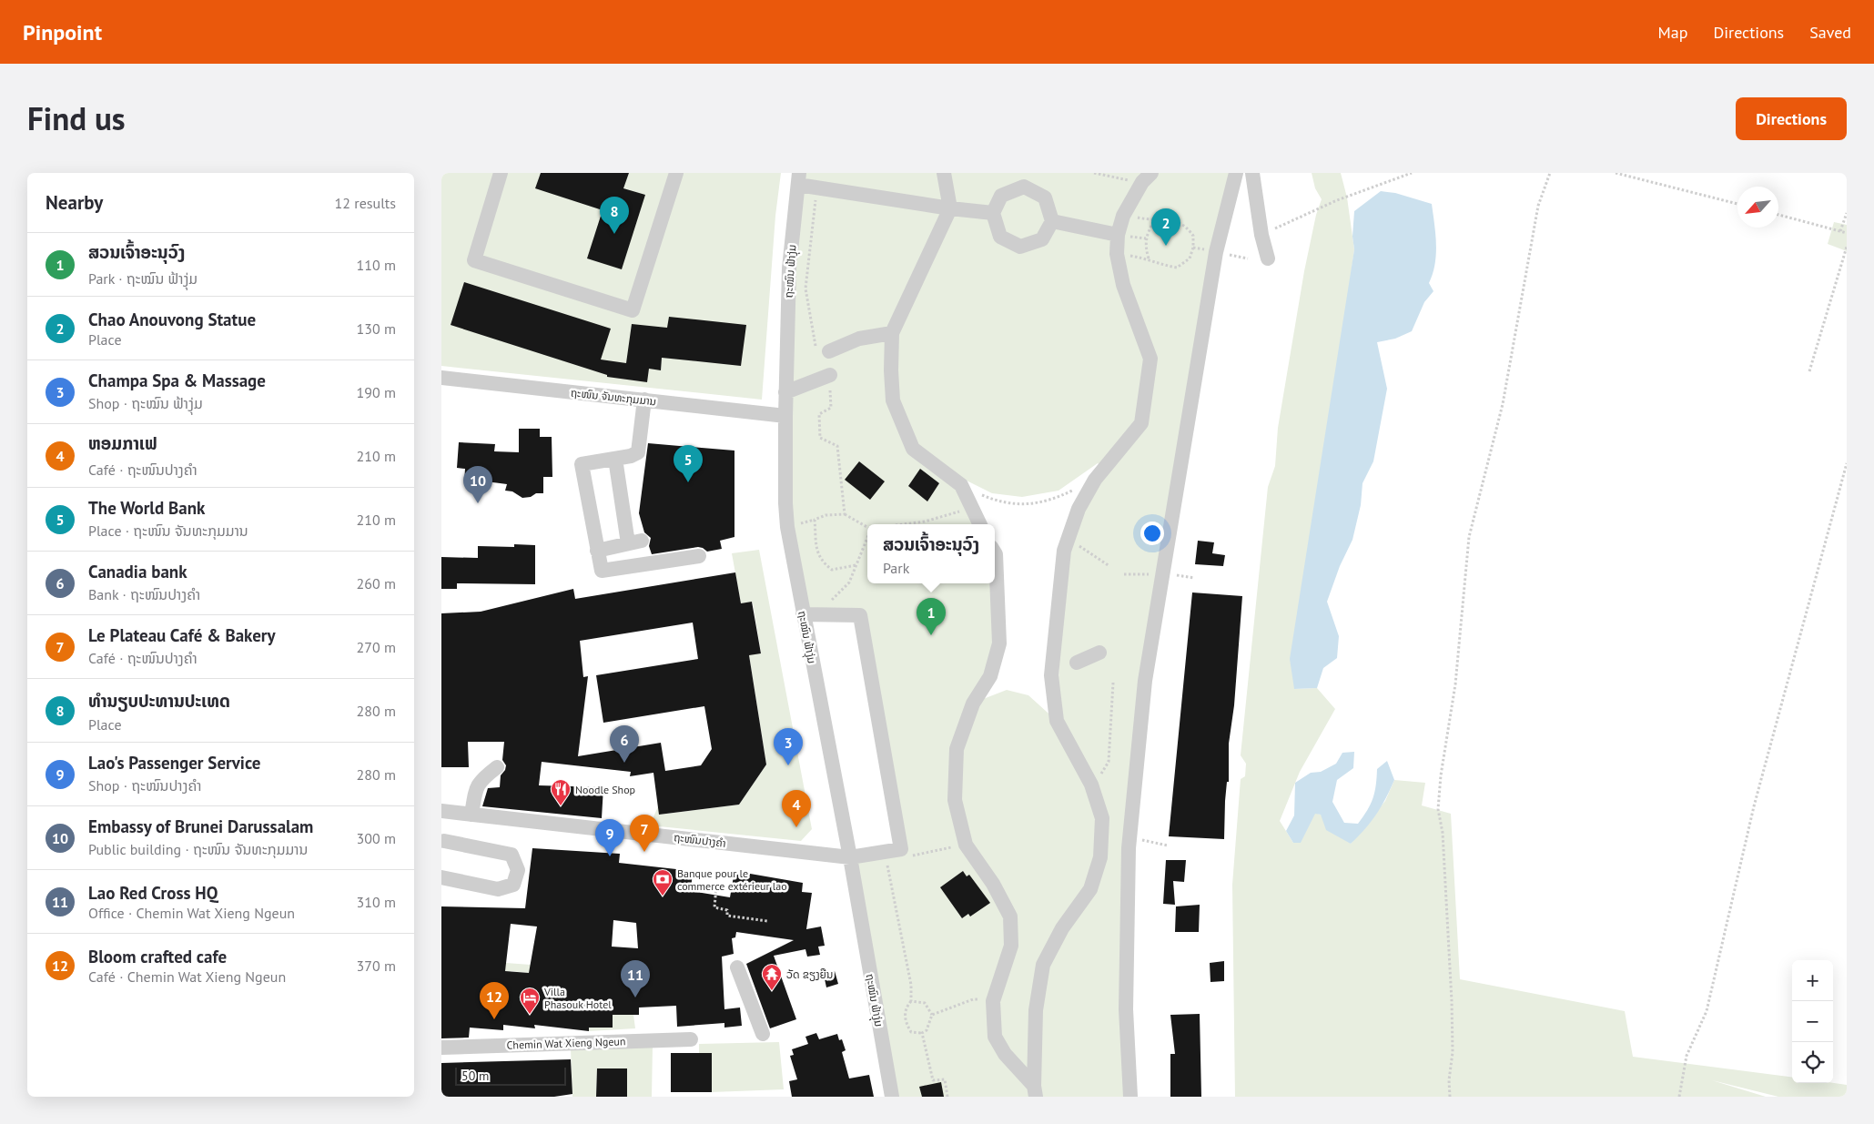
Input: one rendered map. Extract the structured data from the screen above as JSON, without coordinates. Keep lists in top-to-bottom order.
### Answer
{
  "streets": {
    "street": [
      "ຖະໝົນ ຟ້າງຸ່ມ",
      "ຖະໜົນ ຈັນທະກຸມມານ",
      "ຖະໜົນປາງຄໍາ",
      "Chemin Wat Xieng Ngeun"
    ]
  },
  "crossings": [
    ["ຖະໝົນ ຟ້າງຸ່ມ", "ຖະໜົນ ຈັນທະກຸມມານ"],
    ["ຖະໝົນ ຟ້າງຸ່ມ", "ຖະໜົນປາງຄໍາ"]
  ],
  "places": {
    "restaurant": ["Noodle Shop"],
    "bank": ["Banque pour le commerce extérieur lao"],
    "temple": ["ວັດ ຂຽງຍືນ"],
    "hotel": ["Villa Phasouk Hotel"]
  },
  "scale_bar": "50 m",
  "north": "bottom left",
  "page": {
    "header": "Pinpoint",
    "nav": ["Map", "Directions", "Saved"],
    "title": "Find us",
    "buttons": "Directions",
    "heading": ["Nearby", "12 results"],
    "pins": [
      "8",
      "2",
      "5",
      "10",
      "1",
      "6",
      "3",
      "4",
      "7",
      "9",
      "11",
      "12"
    ],
    "list": [
      {
        "mark": "1",
        "name": "ສວນເຈົ້າອະນຸວົງ",
        "note": "Park · ຖະໝົນ ຟ້າງຸ່ມ",
        "value": "110 m"
      },
      {
        "mark": "2",
        "name": "Chao Anouvong Statue",
        "note": "Place",
        "value": "130 m"
      },
      {
        "mark": "3",
        "name": "Champa Spa & Massage",
        "note": "Shop · ຖະໝົນ ຟ້າງຸ່ມ",
        "value": "190 m"
      },
      {
        "mark": "4",
        "name": "ຫອມກາເຟ",
        "note": "Café · ຖະໜົນປາງຄໍາ",
        "value": "210 m"
      },
      {
        "mark": "5",
        "name": "The World Bank",
        "note": "Place · ຖະໜົນ ຈັນທະກຸມມານ",
        "value": "210 m"
      },
      {
        "mark": "6",
        "name": "Canadia bank",
        "note": "Bank · ຖະໜົນປາງຄໍາ",
        "value": "260 m"
      },
      {
        "mark": "7",
        "name": "Le Plateau Café & Bakery",
        "note": "Café · ຖະໜົນປາງຄໍາ",
        "value": "270 m"
      },
      {
        "mark": "8",
        "name": "ທຳນຽບປະທານປະເທດ",
        "note": "Place",
        "value": "280 m"
      },
      {
        "mark": "9",
        "name": "Lao's Passenger Service",
        "note": "Shop · ຖະໜົນປາງຄໍາ",
        "value": "280 m"
      },
      {
        "mark": "10",
        "name": "Embassy of Brunei Darussalam",
        "note": "Public building · ຖະໜົນ ຈັນທະກຸມມານ",
        "value": "300 m"
      },
      {
        "mark": "11",
        "name": "Lao Red Cross HQ",
        "note": "Office · Chemin Wat Xieng Ngeun",
        "value": "310 m"
      },
      {
        "mark": "12",
        "name": "Bloom crafted cafe",
        "note": "Café · Chemin Wat Xieng Ngeun",
        "value": "370 m"
      }
    ],
    "popup": ["ສວນເຈົ້າອະນຸວົງ", "Park"],
    "map_buttons": ["+", "−"],
    "scale": "50 m"
  }
}
